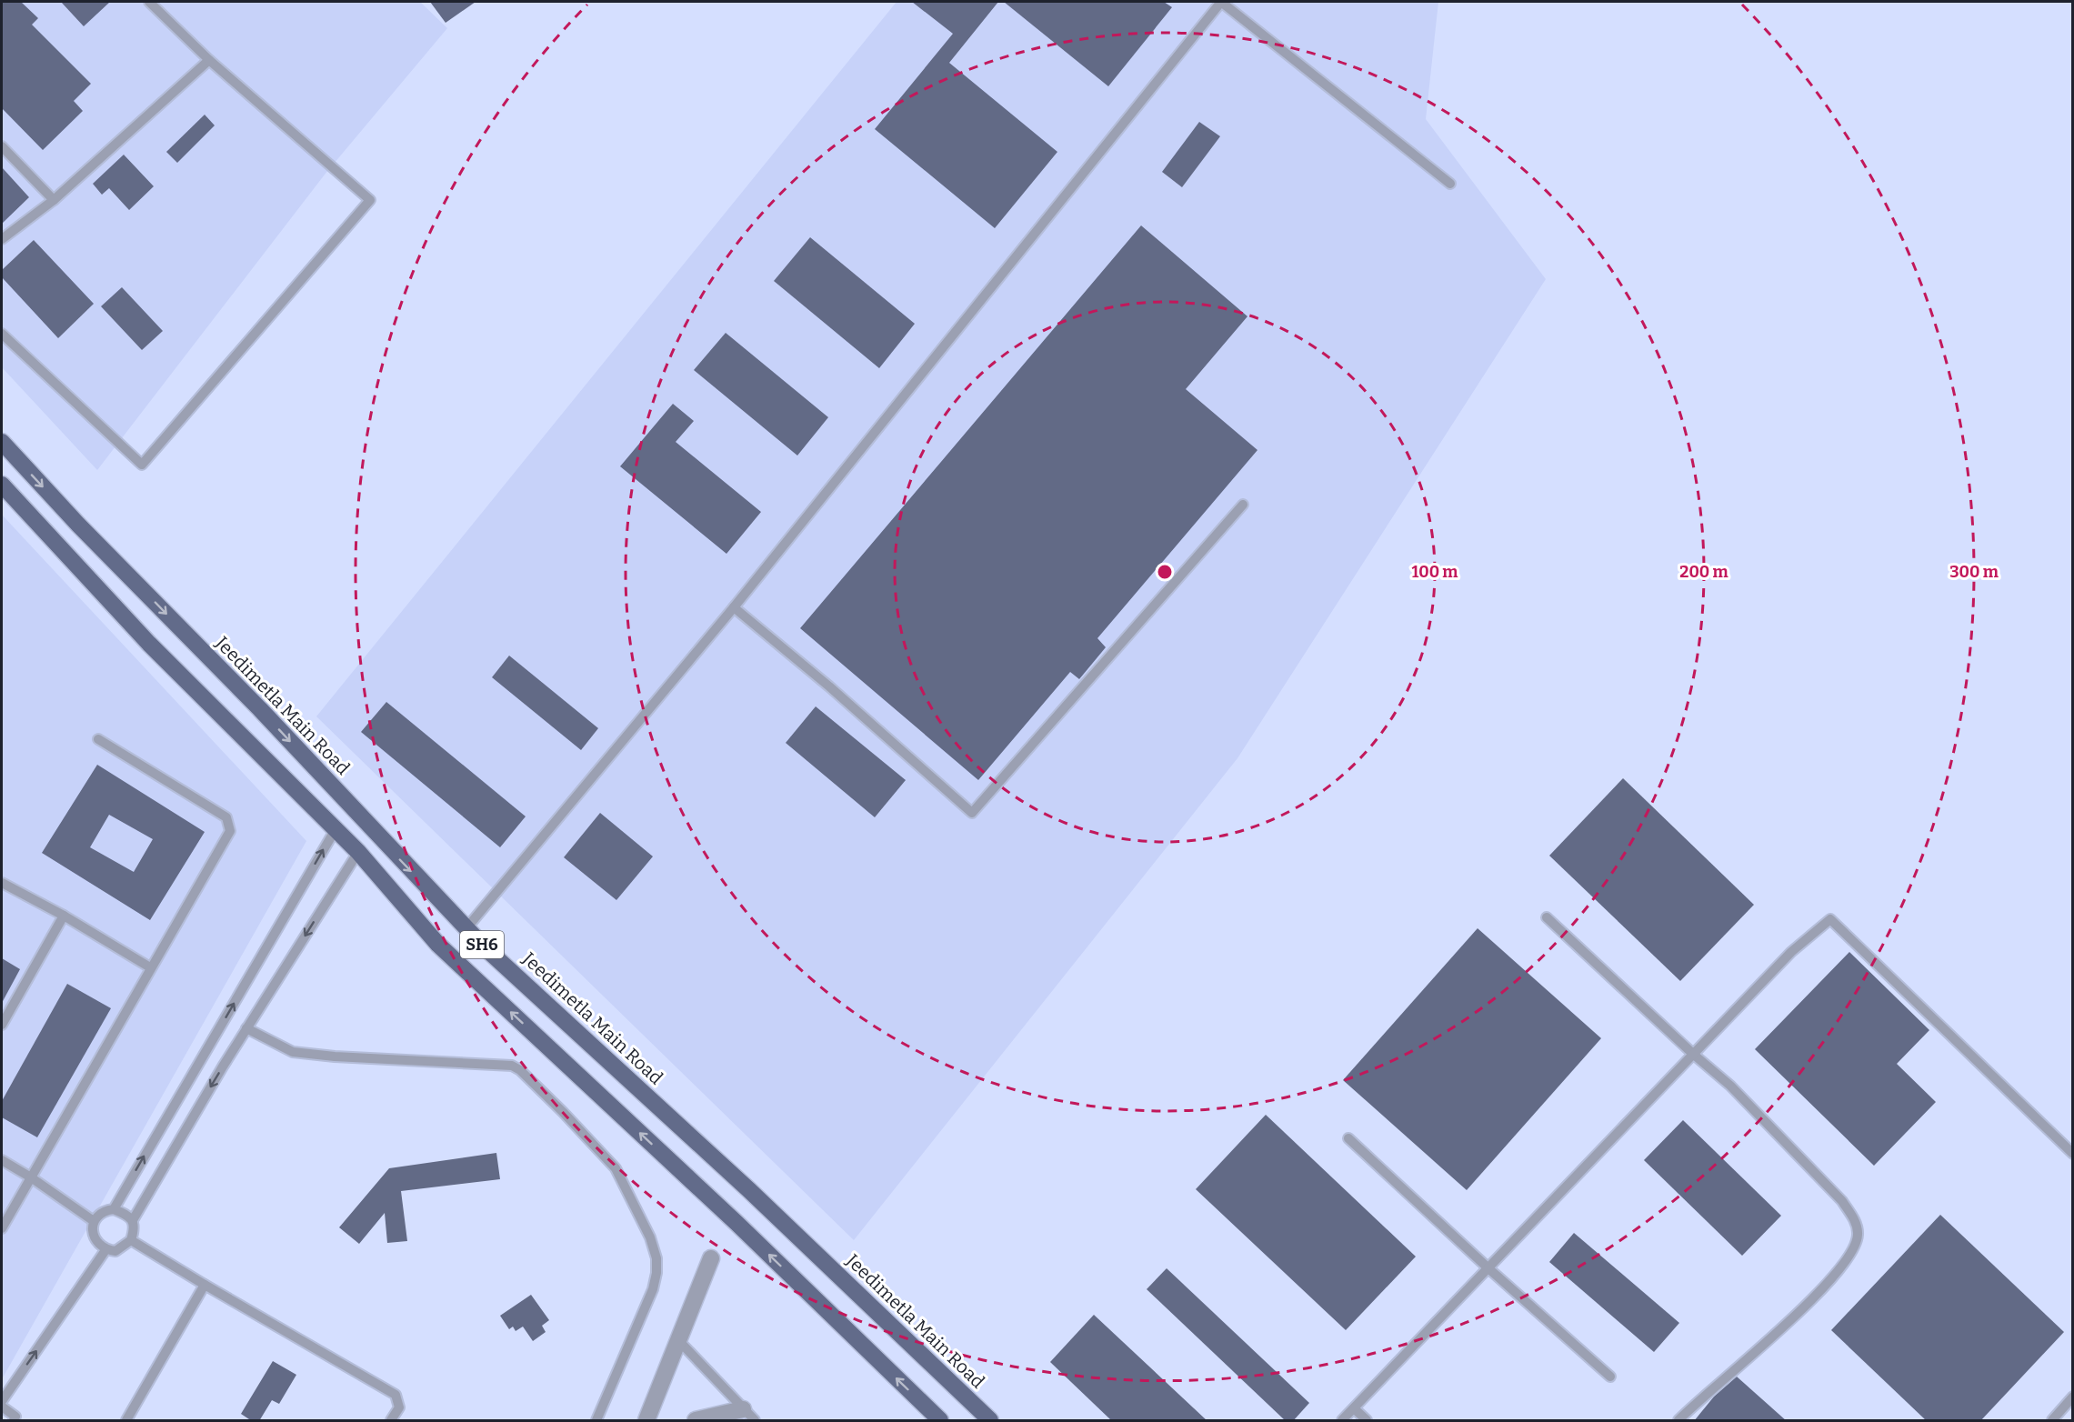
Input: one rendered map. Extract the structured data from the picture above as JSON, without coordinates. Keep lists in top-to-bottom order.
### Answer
{
  "streets": {
    "main road": ["Jeedimetla Main Road", "SH6"]
  },
  "rings": ["100 m", "200 m", "300 m"]
}
